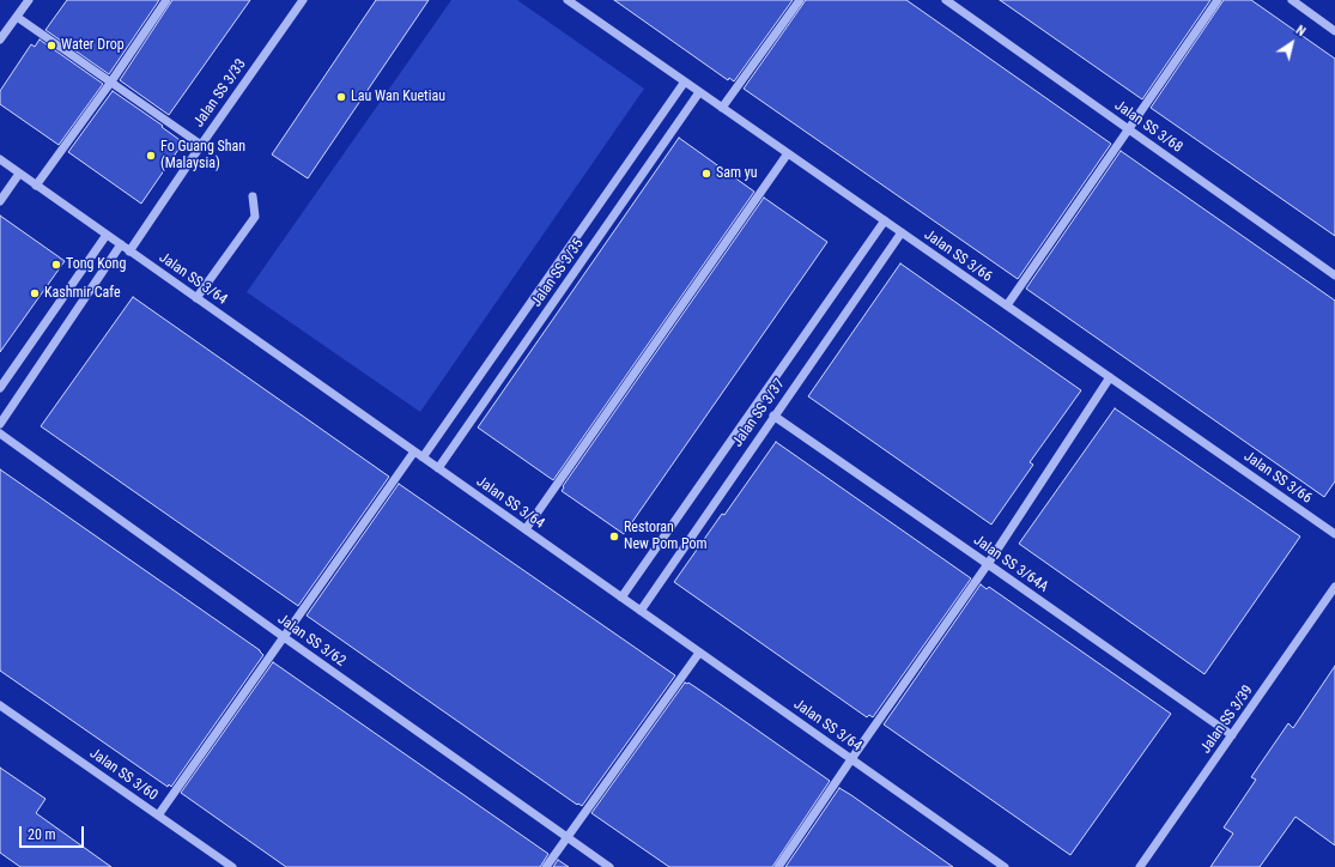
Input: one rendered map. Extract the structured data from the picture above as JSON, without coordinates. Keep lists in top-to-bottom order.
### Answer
{
  "streets": {
    "street": [
      "Jalan SS 3/33",
      "Jalan SS 3/68",
      "Jalan SS 3/66",
      "Jalan SS 3/35",
      "Jalan SS 3/64",
      "Jalan SS 3/37",
      "Jalan SS 3/64A",
      "Jalan SS 3/62",
      "Jalan SS 3/39",
      "Jalan SS 3/60"
    ]
  },
  "crossings": [
    ["Jalan SS 3/33", "Jalan SS 3/64"],
    ["Jalan SS 3/66", "Jalan SS 3/35"],
    ["Jalan SS 3/66", "Jalan SS 3/37"],
    ["Jalan SS 3/35", "Jalan SS 3/64"],
    ["Jalan SS 3/64", "Jalan SS 3/37"],
    ["Jalan SS 3/37", "Jalan SS 3/64A"],
    ["Jalan SS 3/64A", "Jalan SS 3/39"]
  ],
  "places": [
    "Water Drop",
    "Lau Wan Kuetiau",
    "Fo Guang Shan (Malaysia)",
    "Sam yu",
    "Tong Kong",
    "Kashmir Cafe",
    "Restoran New Pom Pom"
  ],
  "scale_bar": "20 m",
  "north": "top right"
}
